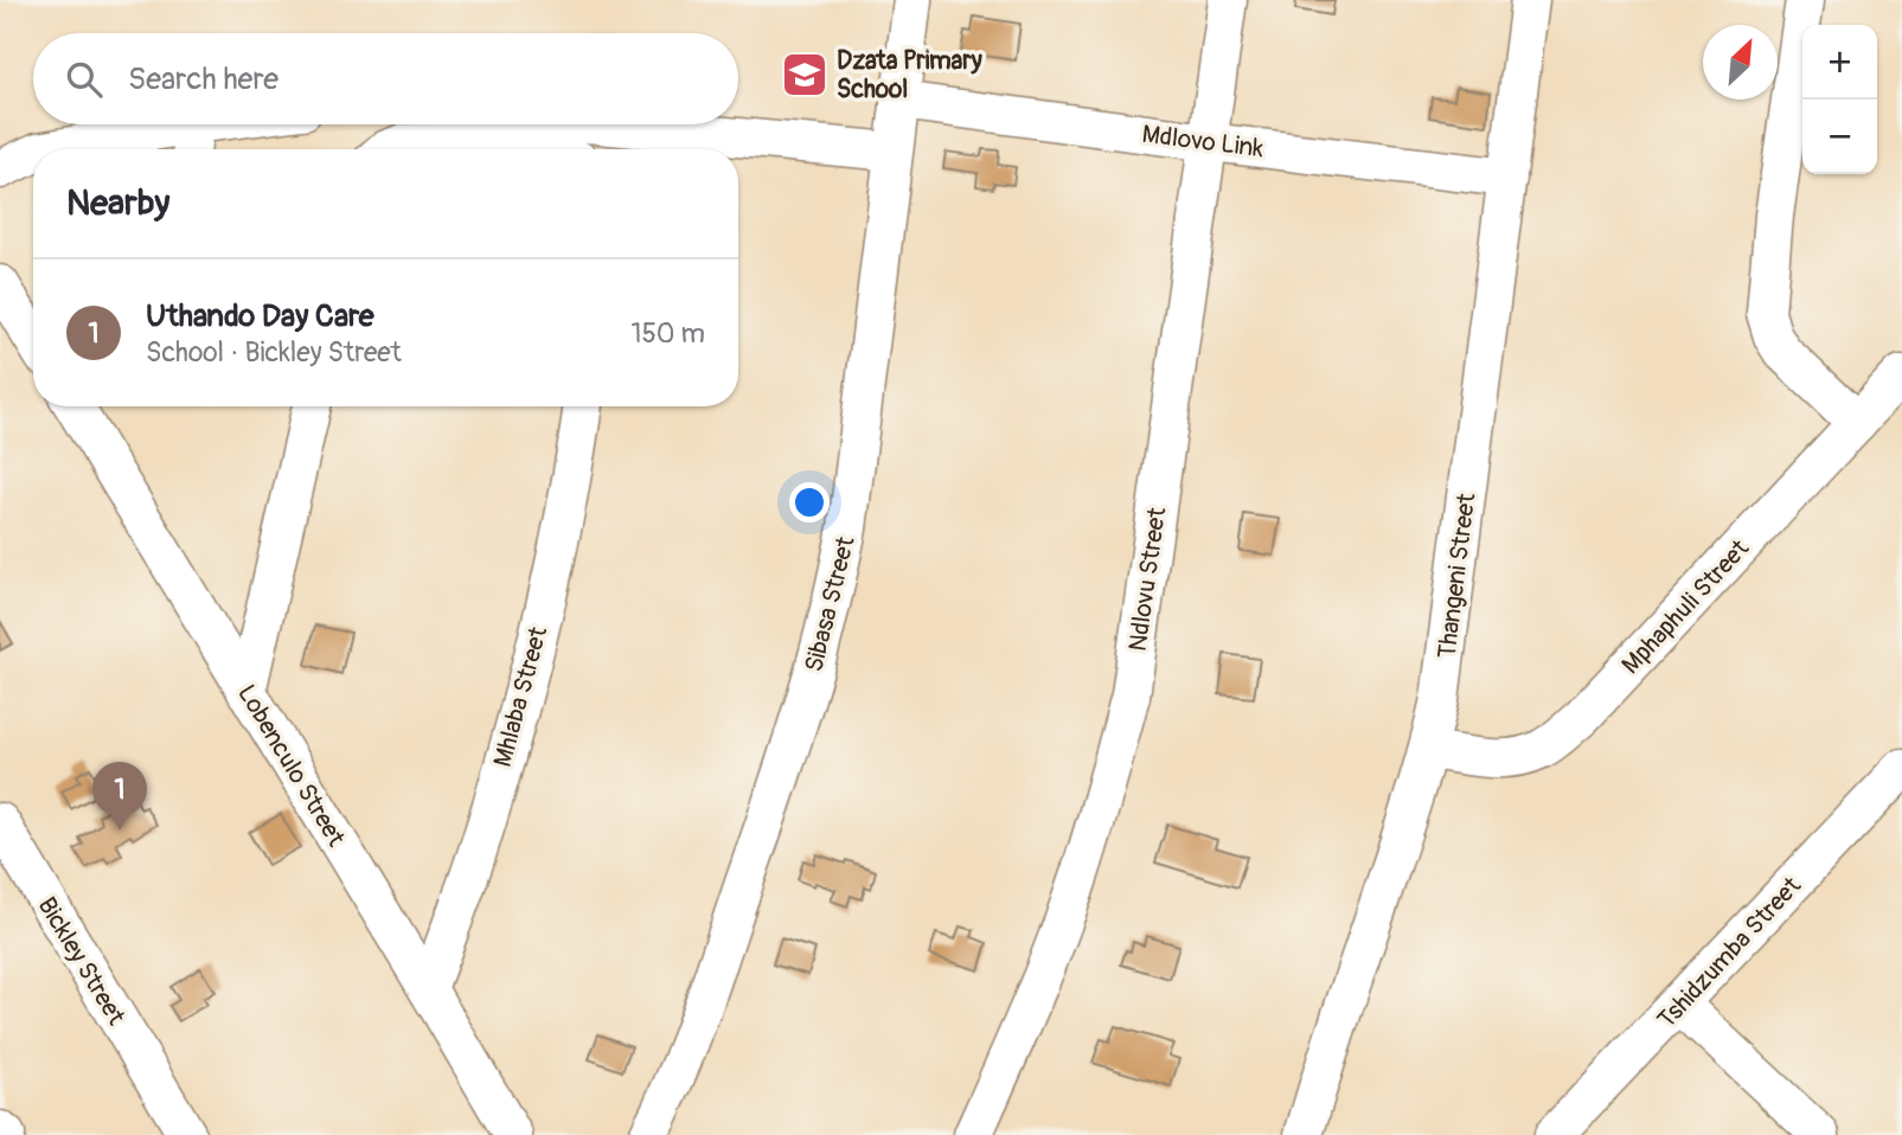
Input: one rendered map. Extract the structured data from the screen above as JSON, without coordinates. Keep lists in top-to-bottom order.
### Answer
{
  "streets": {
    "street": [
      "Mdlovo Link",
      "Thangeni Street",
      "Ndlovu Street",
      "Sibasa Street",
      "Mphaphuli Street",
      "Mhlaba Street",
      "Lobenculo Street",
      "Tshidzumba Street",
      "Bickley Street"
    ]
  },
  "crossings": [
    ["Mdlovo Link", "Thangeni Street"],
    ["Mdlovo Link", "Ndlovu Street"],
    ["Mdlovo Link", "Sibasa Street"],
    ["Thangeni Street", "Mphaphuli Street"],
    ["Mhlaba Street", "Lobenculo Street"]
  ],
  "places": {
    "school or university": ["Dzata Primary School"]
  },
  "north": "top right",
  "page": {
    "map_buttons": ["+", "−"],
    "search": "Search here",
    "heading": "Nearby",
    "list": [
      {
        "mark": "1",
        "name": "Uthando Day Care",
        "note": "School · Bickley Street",
        "value": "150 m"
      }
    ],
    "pins": "1"
  }
}
